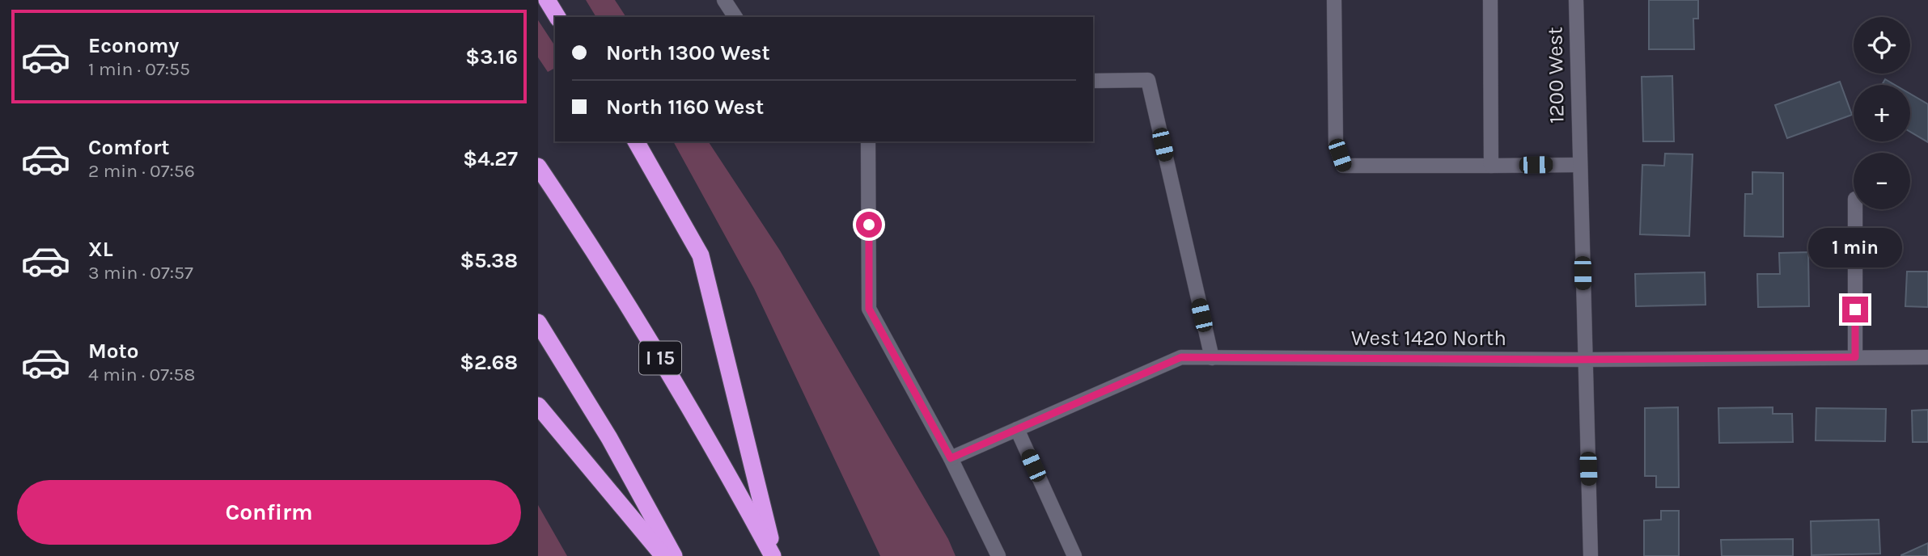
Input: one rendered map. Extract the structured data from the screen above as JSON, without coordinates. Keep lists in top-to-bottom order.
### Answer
{
  "streets": {
    "highway": ["I 15"],
    "street": ["1200 West", "West 1420 North"]
  },
  "crossings": [
    ["1200 West", "West 1420 North"]
  ],
  "page": {
    "list": [
      {
        "name": "Economy",
        "note": "1 min · 07:55",
        "value": "$3.16"
      },
      {
        "name": "Comfort",
        "note": "2 min · 07:56",
        "value": "$4.27"
      },
      {
        "name": "XL",
        "note": "3 min · 07:57",
        "value": "$5.38"
      },
      {
        "name": "Moto",
        "note": "4 min · 07:58",
        "value": "$2.68"
      }
    ],
    "map_buttons": ["+", "−"],
    "banner": ["North 1300 West", "North 1160 West"],
    "bubble": "1 min",
    "buttons": "Confirm"
  }
}
